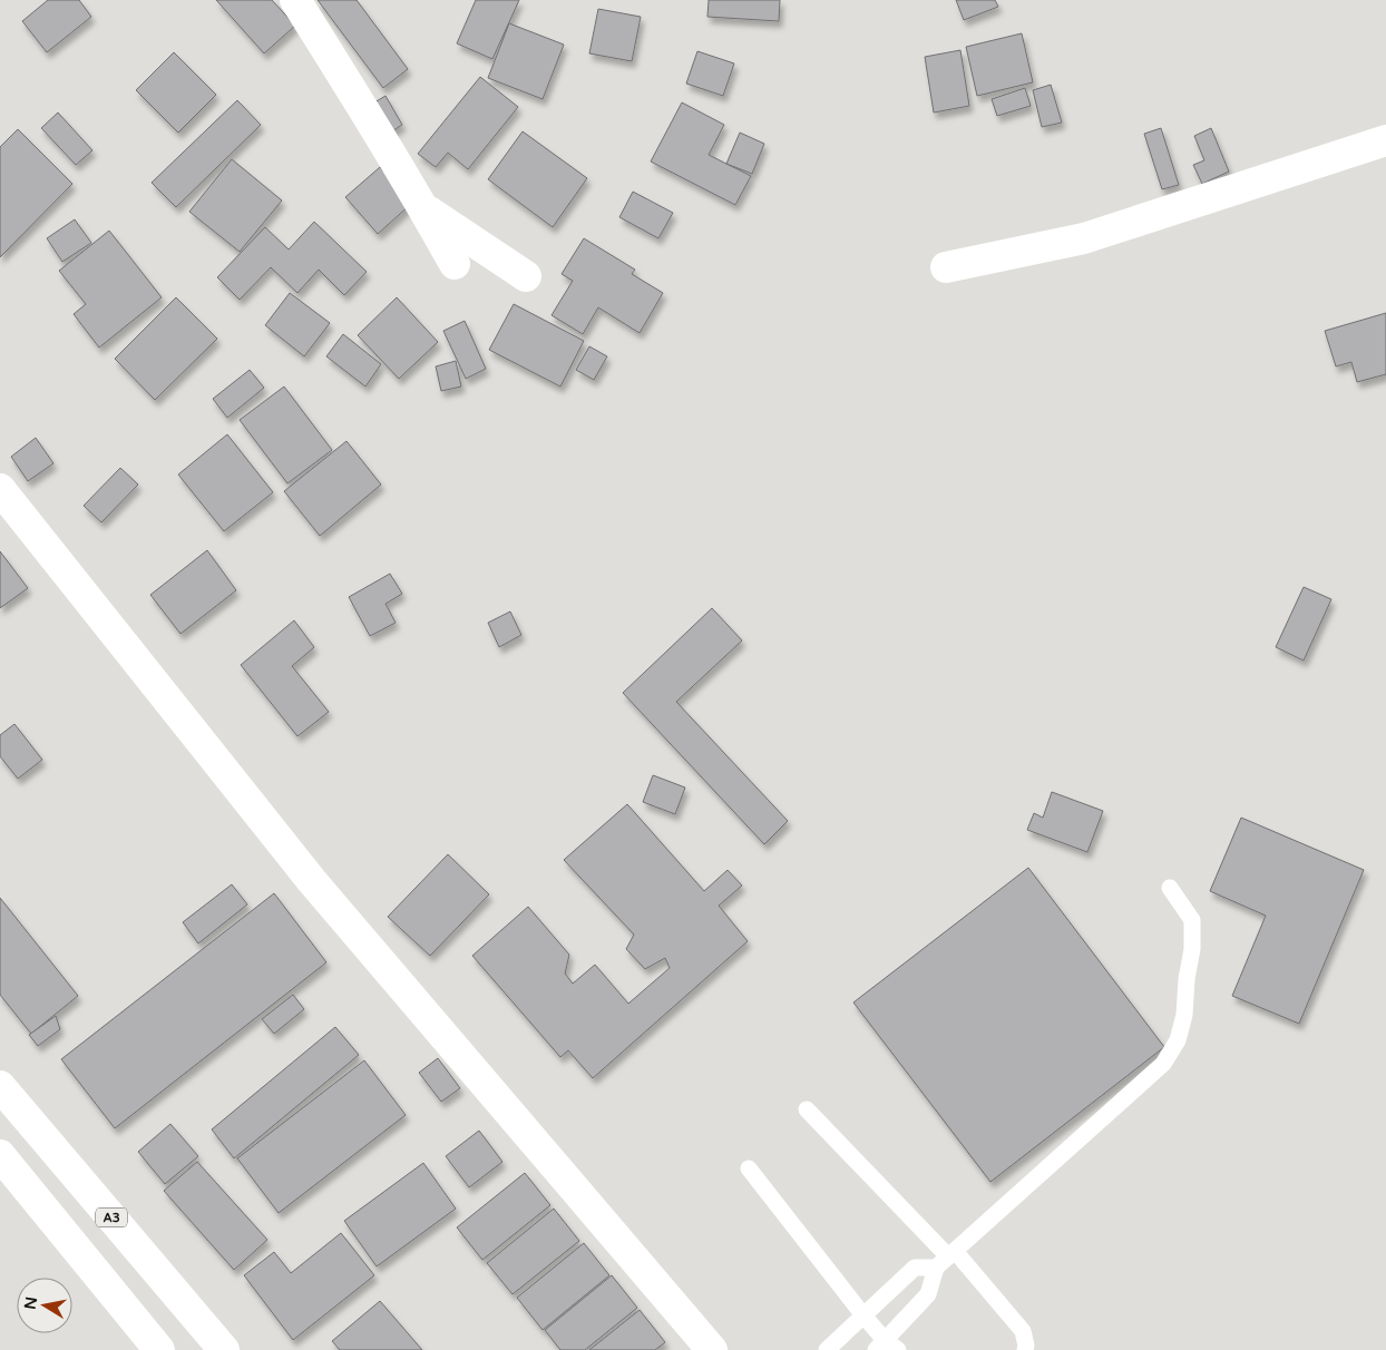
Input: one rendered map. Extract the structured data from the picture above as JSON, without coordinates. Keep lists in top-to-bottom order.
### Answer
{
  "streets": {
    "main road": ["A3"]
  },
  "north": "left"
}
